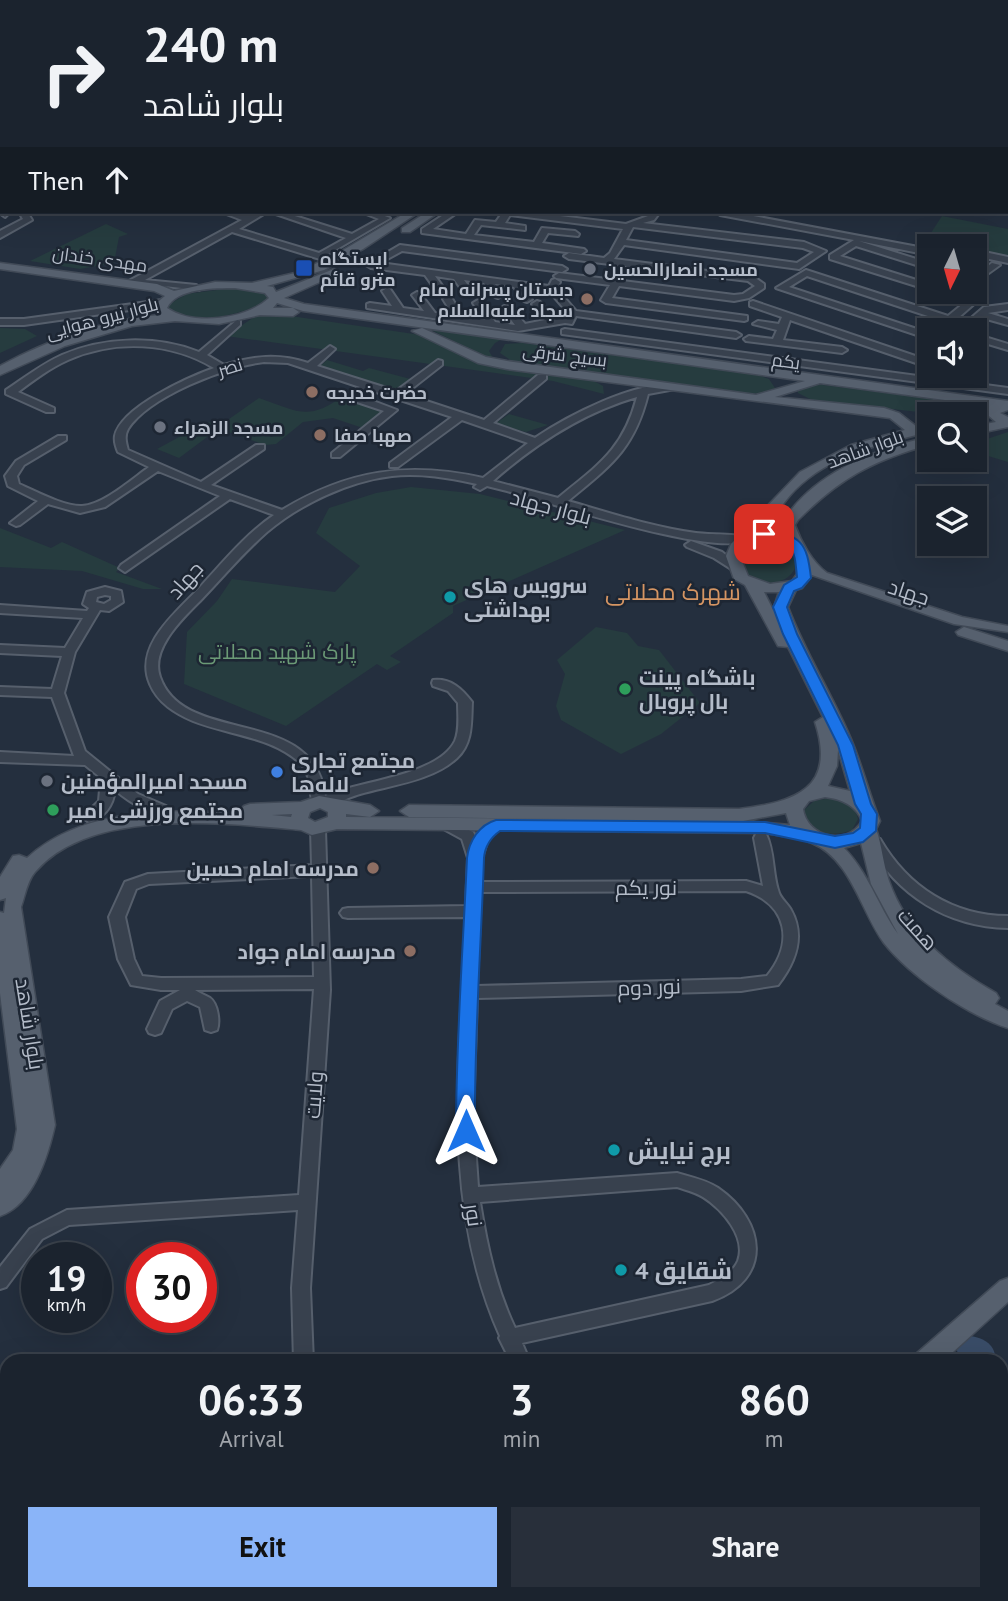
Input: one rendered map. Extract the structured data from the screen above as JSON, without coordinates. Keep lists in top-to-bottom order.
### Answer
{
  "streets": {
    "main road": [
      "مهدی خندان",
      "بلوار نیرو هوایی",
      "بسیج شرقی",
      "بلوار شاهد",
      "جهاد",
      "همت"
    ],
    "street": [
      "یکم",
      "نصر",
      "بلوار جهاد",
      "نور یکم",
      "نور دوم",
      "ولایت",
      "نور"
    ]
  },
  "crossings": [
    ["مهدی خندان", "بلوار نیرو هوایی"],
    ["بلوار نیرو هوایی", "بسیج شرقی"],
    ["بسیج شرقی", "یکم"],
    ["بسیج شرقی", "بلوار شاهد"],
    ["نصر", "جهاد"],
    ["بلوار شاهد", "بلوار جهاد"],
    ["بلوار شاهد", "جهاد"],
    ["بلوار شاهد", "همت"],
    ["بلوار شاهد", "ولایت"],
    ["بلوار جهاد", "جهاد"],
    ["جهاد", "ولایت"],
    ["نور یکم", "نور دوم"],
    ["نور یکم", "نور"],
    ["نور دوم", "نور"]
  ],
  "districts": ["شهرک محلاتی"],
  "parks": ["پارک شهید محلاتی"],
  "places": {
    "transit": ["ایستگاه مترو قائم"],
    "other": [
      "مسجد انصارالحسین",
      "دبستان پسرانه امام سجاد علیه‌السلام",
      "حضرت خدیجه",
      "مسجد الزهراء",
      "صهبا صفا",
      "سرویس های بهداشتی",
      "باشگاه پینت بال پروبال",
      "مجتمع تجاری لاله‌ها",
      "مسجد امیرالمؤمنین",
      "مجتمع ورزشی امیر",
      "مدرسه امام حسین",
      "مدرسه امام جواد",
      "برج نیایش",
      "شقایق 4"
    ]
  },
  "north": "bottom",
  "page": {
    "turn": ["240 m", "بلوار شاهد"],
    "then": "Then",
    "speed": "19 km/h",
    "limit": "30",
    "eta": [
      "06:33",
      "Arrival",
      "3",
      "min",
      "860",
      "m"
    ],
    "buttons": ["Exit", "Share"]
  }
}
